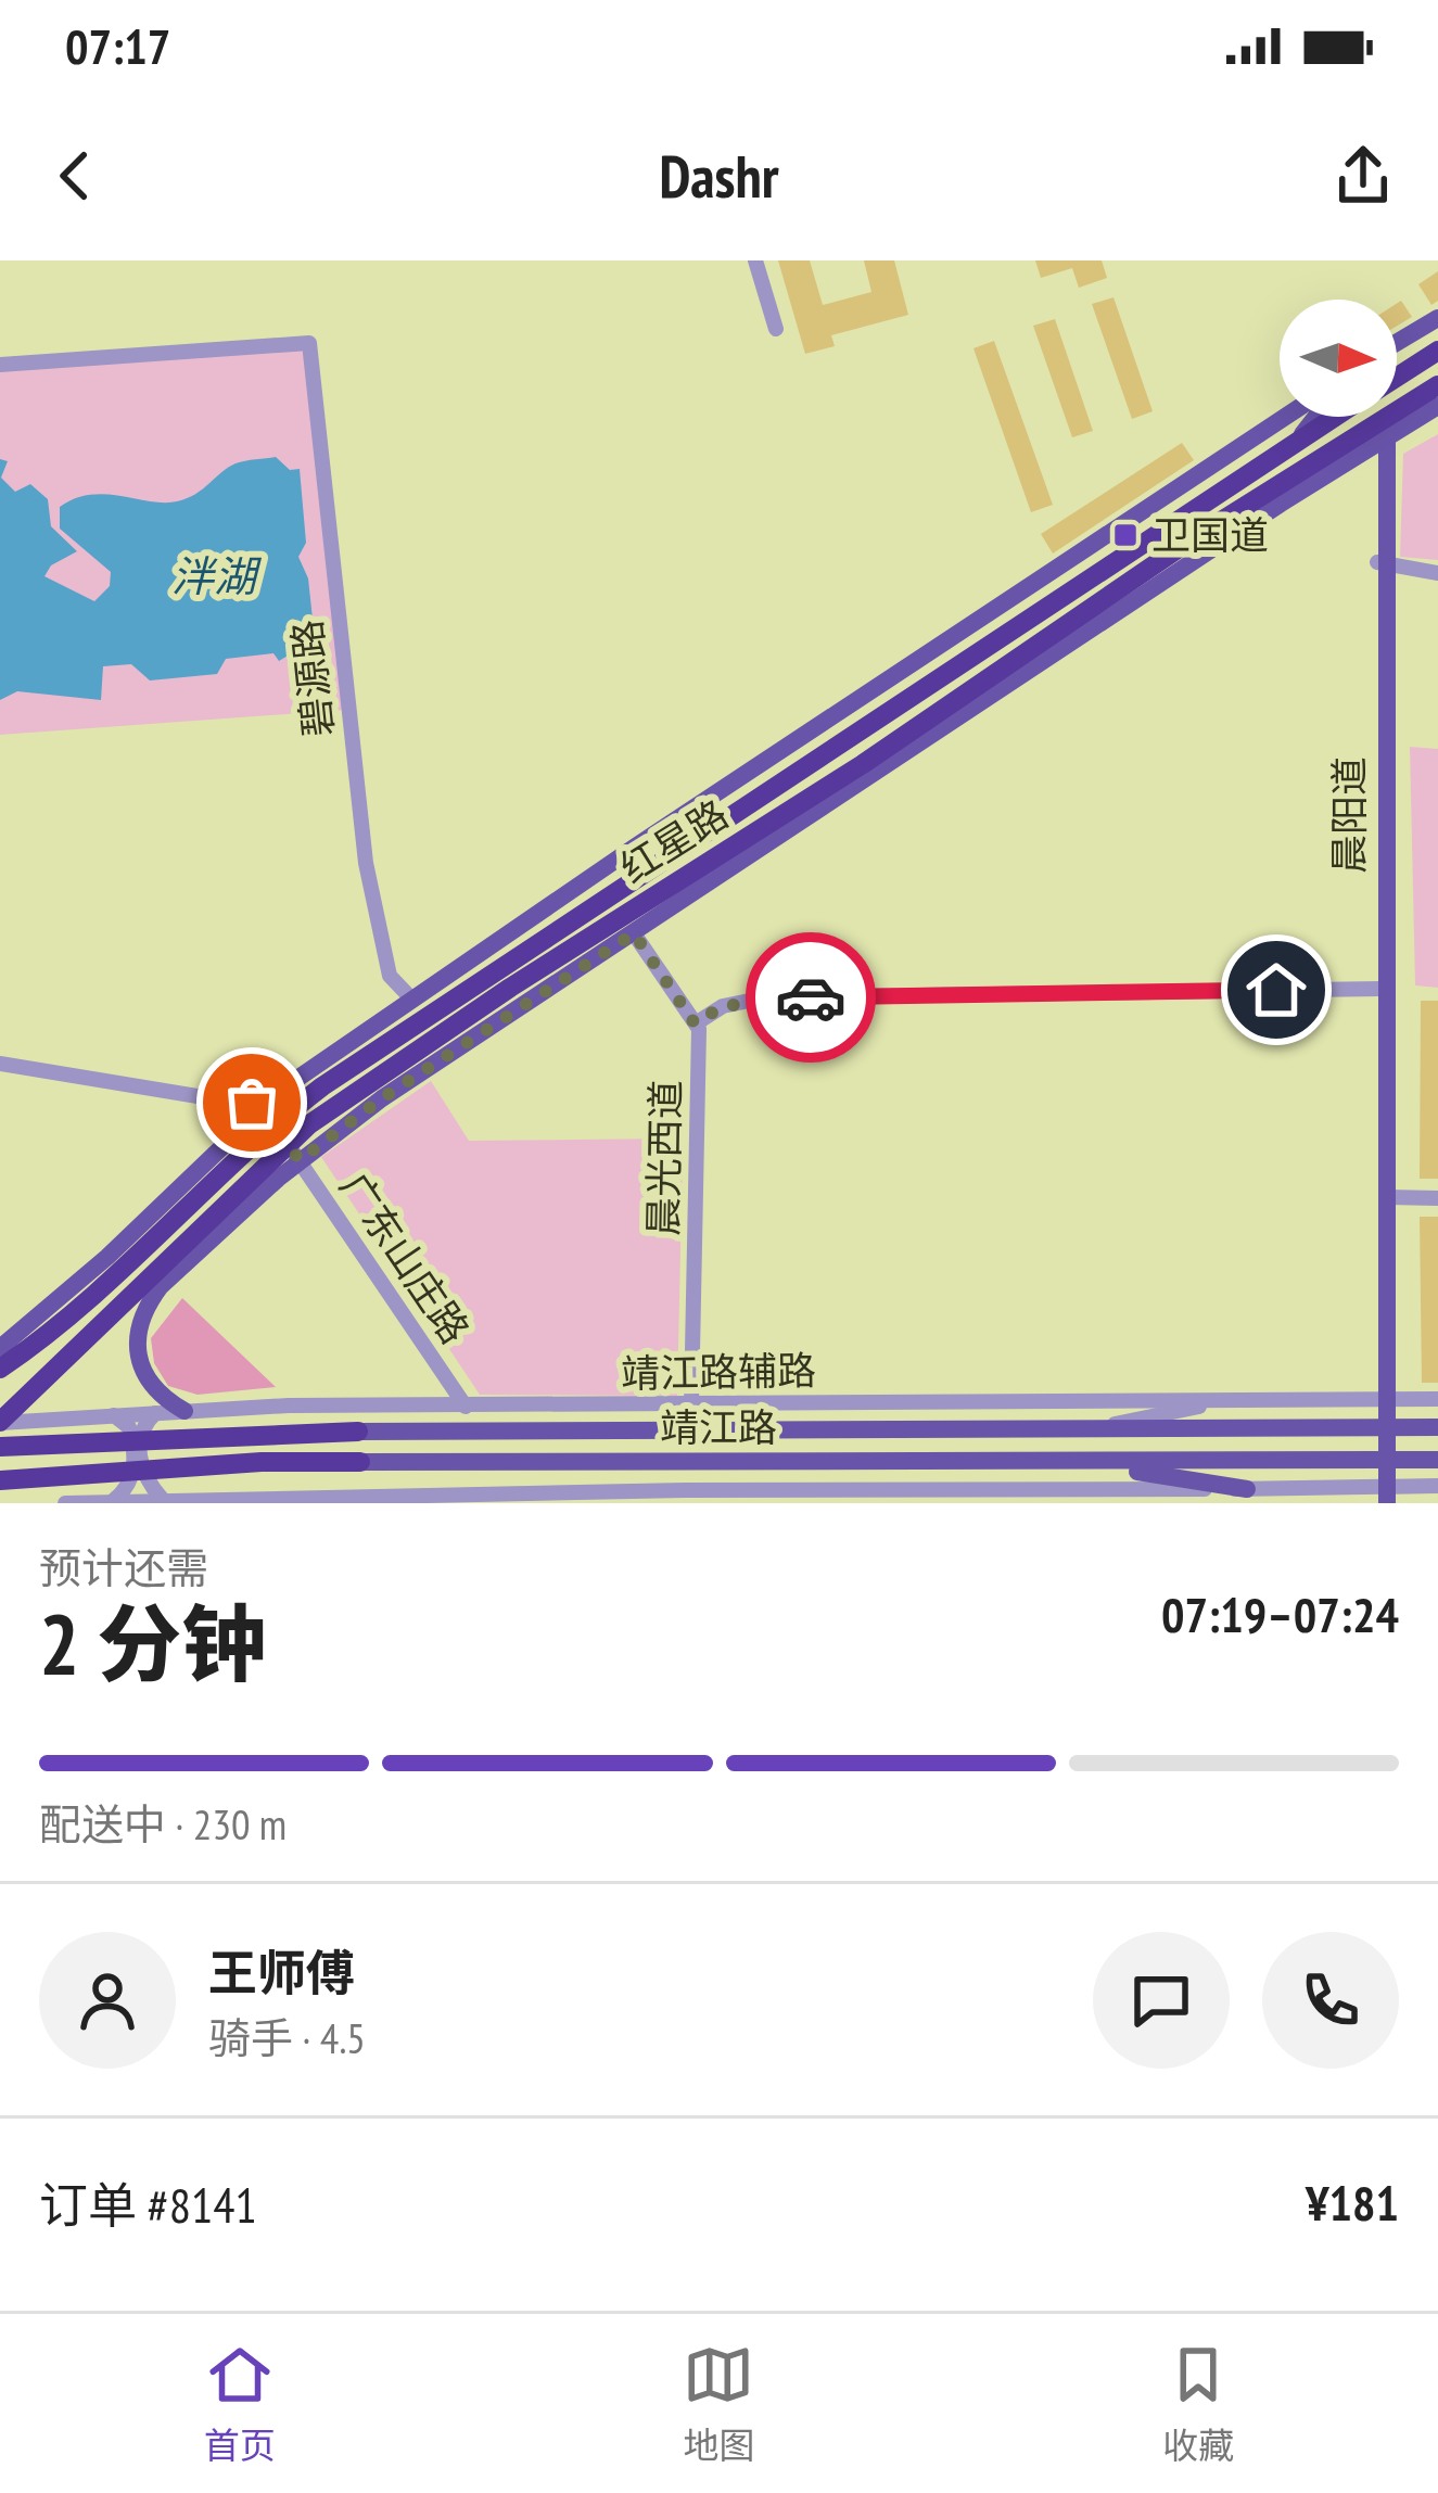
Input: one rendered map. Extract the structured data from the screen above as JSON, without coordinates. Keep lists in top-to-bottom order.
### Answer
{
  "streets": {
    "highway": ["红星路", "靖江路"],
    "main road": ["晨阳道"],
    "street": [
      "碧源路",
      "晨光西道",
      "广东山庄路",
      "靖江路辅路"
    ]
  },
  "crossings": [
    ["晨阳道", "红星路"],
    ["晨阳道", "靖江路辅路"],
    ["晨阳道", "靖江路"],
    ["红星路", "广东山庄路"],
    ["红星路", "靖江路辅路"],
    ["晨光西道", "靖江路辅路"],
    ["广东山庄路", "靖江路辅路"]
  ],
  "water": ["泮湖"],
  "places": {
    "transit": ["卫国道"]
  },
  "north": "right",
  "page": {
    "status": "07:17",
    "header": "Dashr",
    "heading": ["2 分钟", "预计还需", "07:19–07:24"],
    "panel": [
      "王师傅",
      "骑手 · 4.5",
      "订单 #8141",
      "¥181"
    ],
    "bar": "配送中 · 230 m",
    "tabs": ["首页", "地图", "收藏"]
  }
}
